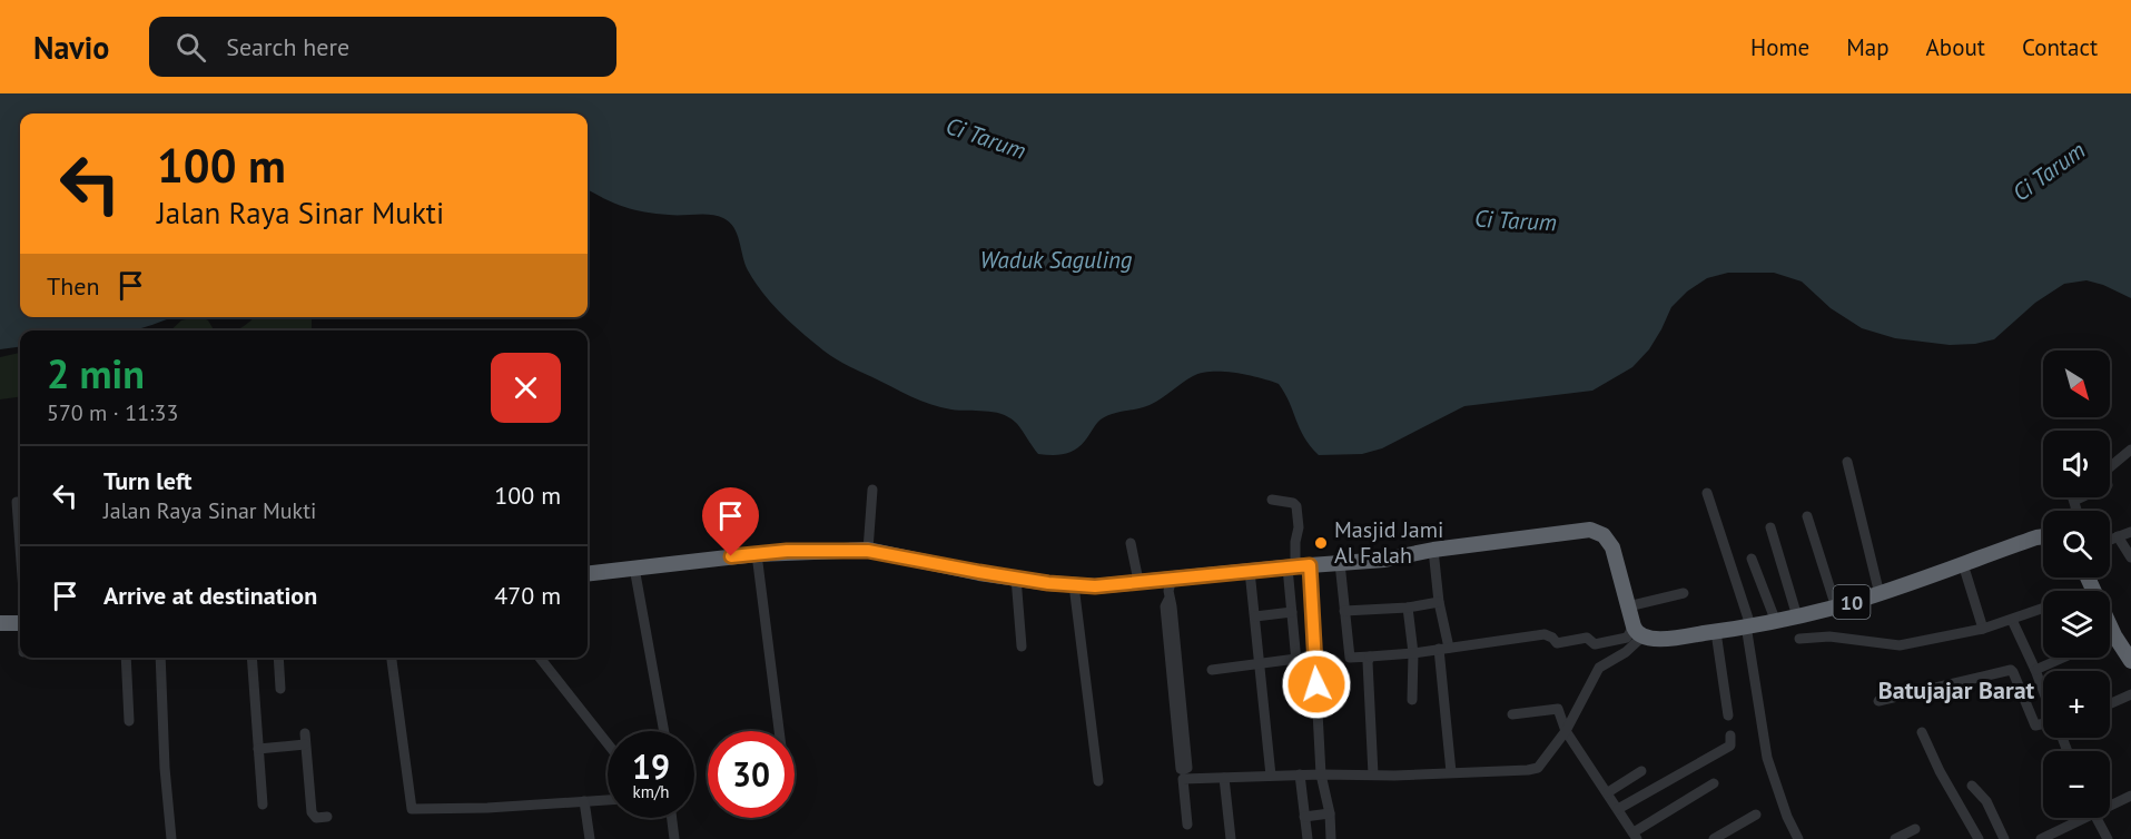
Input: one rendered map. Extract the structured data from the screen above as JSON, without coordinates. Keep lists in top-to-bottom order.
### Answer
{
  "streets": {
    "highway": ["10"]
  },
  "districts": ["Batujajar Barat"],
  "water": ["Ci Tarum", "Waduk Saguling"],
  "places": ["Masjid Jami Al Falah"],
  "north": "bottom right",
  "page": {
    "header": "Navio",
    "search": "Search here",
    "nav": [
      "Home",
      "Map",
      "About",
      "Contact"
    ],
    "turn": ["100 m", "Jalan Raya Sinar Mukti"],
    "then": "Then",
    "heading": ["2 min", "570 m · 11:33"],
    "map_buttons": ["+", "−"],
    "list": [
      {
        "name": "Turn left",
        "note": "Jalan Raya Sinar Mukti",
        "value": "100 m"
      },
      {
        "name": "Arrive at destination",
        "value": "470 m"
      }
    ],
    "speed": "19 km/h",
    "limit": "30"
  }
}
